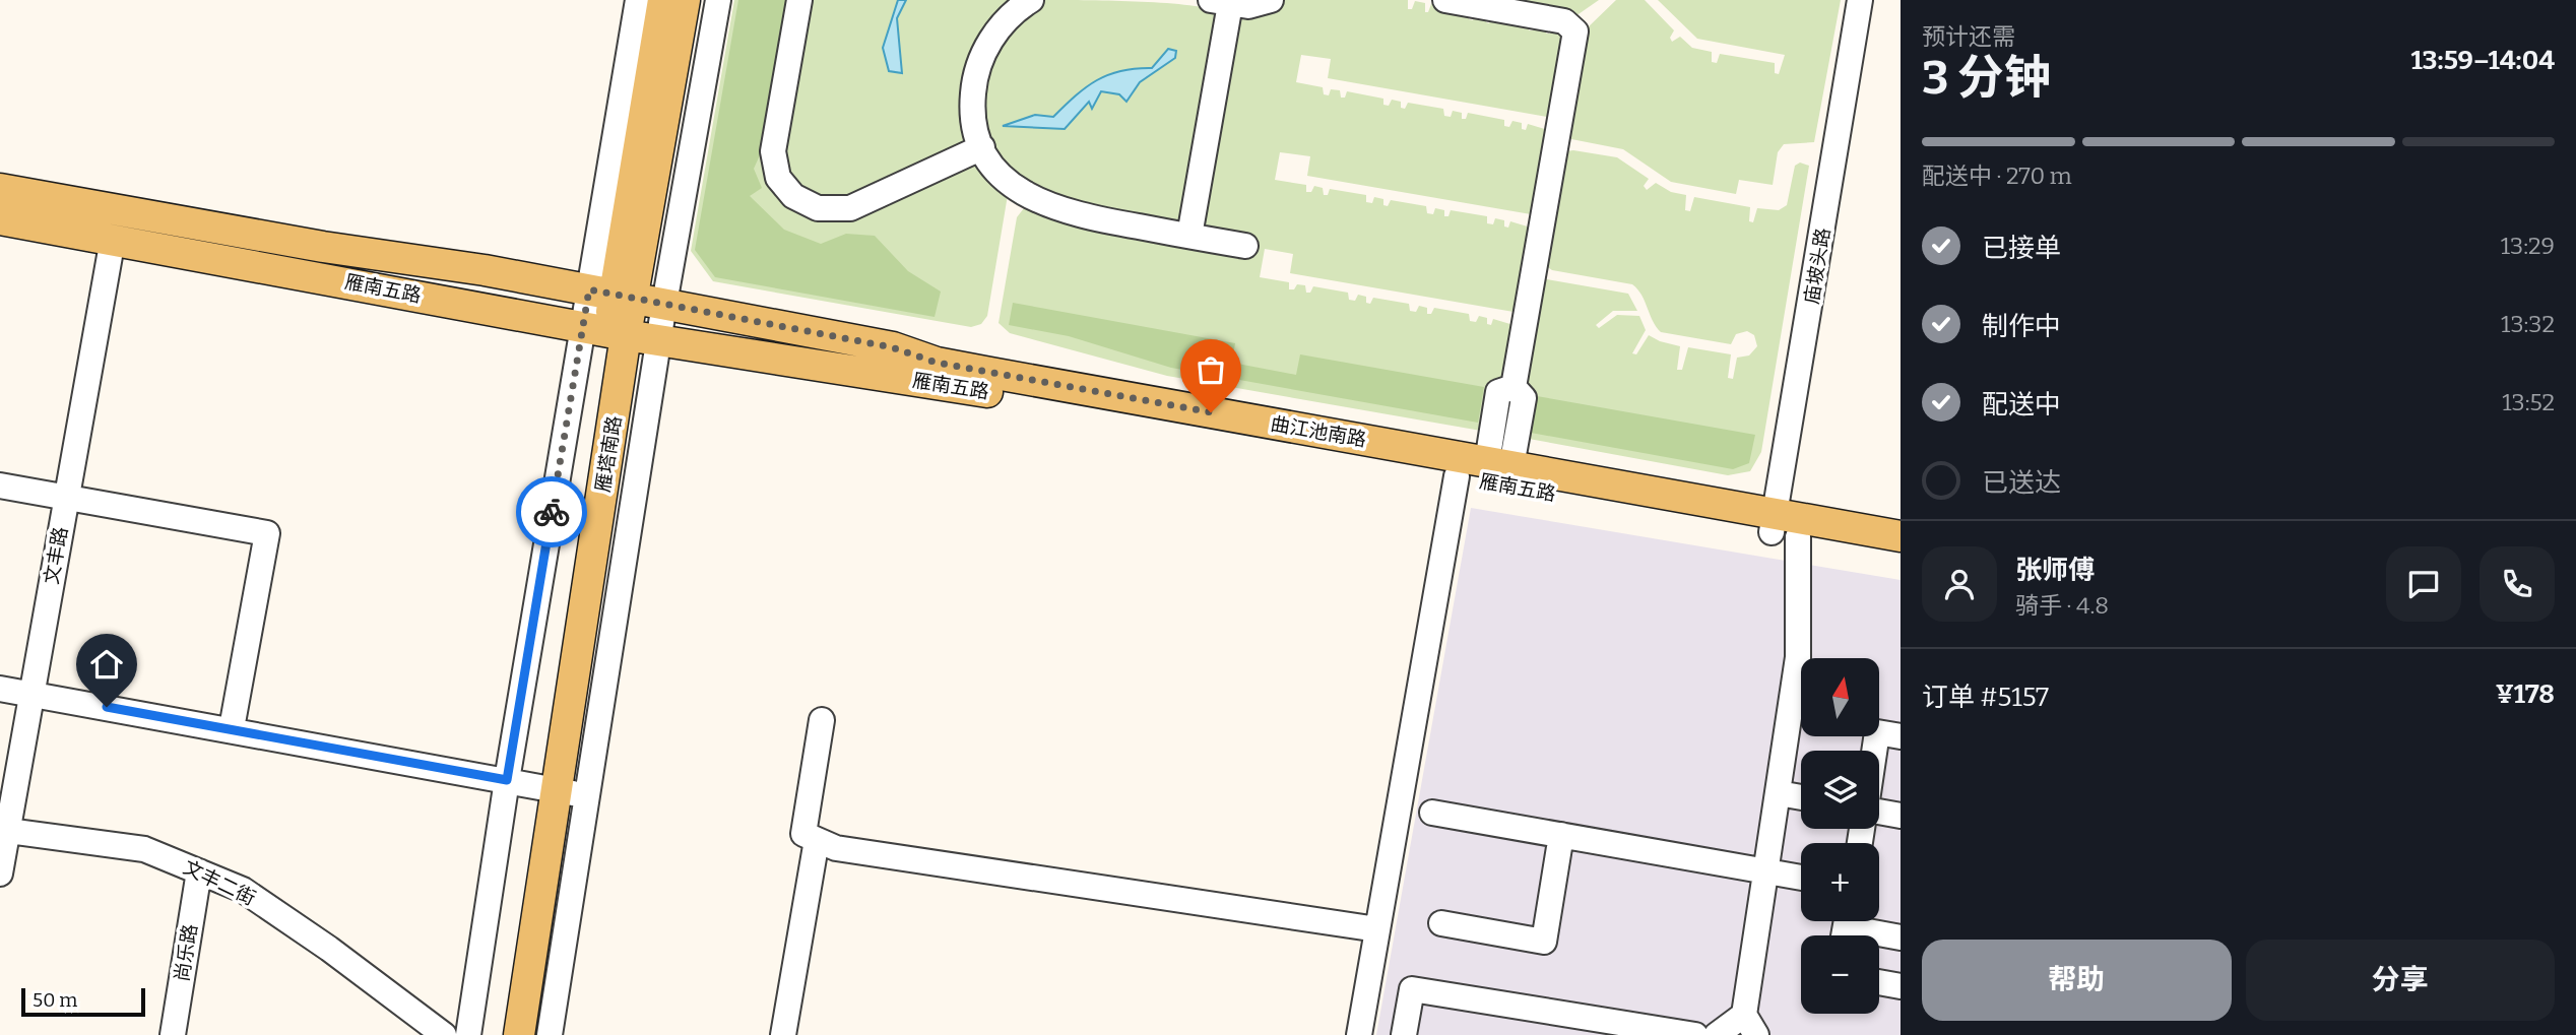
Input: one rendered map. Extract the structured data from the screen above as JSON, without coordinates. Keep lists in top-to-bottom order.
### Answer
{
  "streets": {
    "main road": ["雁南五路", "曲江池南路", "雁塔南路"],
    "street": [
      "庙坡头路",
      "文丰路",
      "文丰二街",
      "尚乐路"
    ]
  },
  "crossings": [
    ["庙坡头路", "雁南五路"],
    ["庙坡头路", "曲江池南路"],
    ["雁南五路", "曲江池南路"],
    ["雁南五路", "雁塔南路"],
    ["雁南五路", "文丰路"],
    ["曲江池南路", "雁塔南路"],
    ["文丰路", "文丰二街"],
    ["文丰二街", "尚乐路"]
  ],
  "scale_bar": "50 m",
  "north": "top",
  "page": {
    "heading": ["3 分钟", "预计还需", "13:59–14:04"],
    "panel": [
      "张师傅",
      "骑手 · 4.8",
      "订单 #5157",
      "¥178"
    ],
    "bar": "配送中 · 270 m",
    "list": [
      ["已接单", "13:29"],
      ["制作中", "13:32"],
      ["配送中", "13:52"],
      "已送达"
    ],
    "map_buttons": ["+", "−"],
    "buttons": ["帮助", "分享"],
    "scale": "50 m"
  }
}
